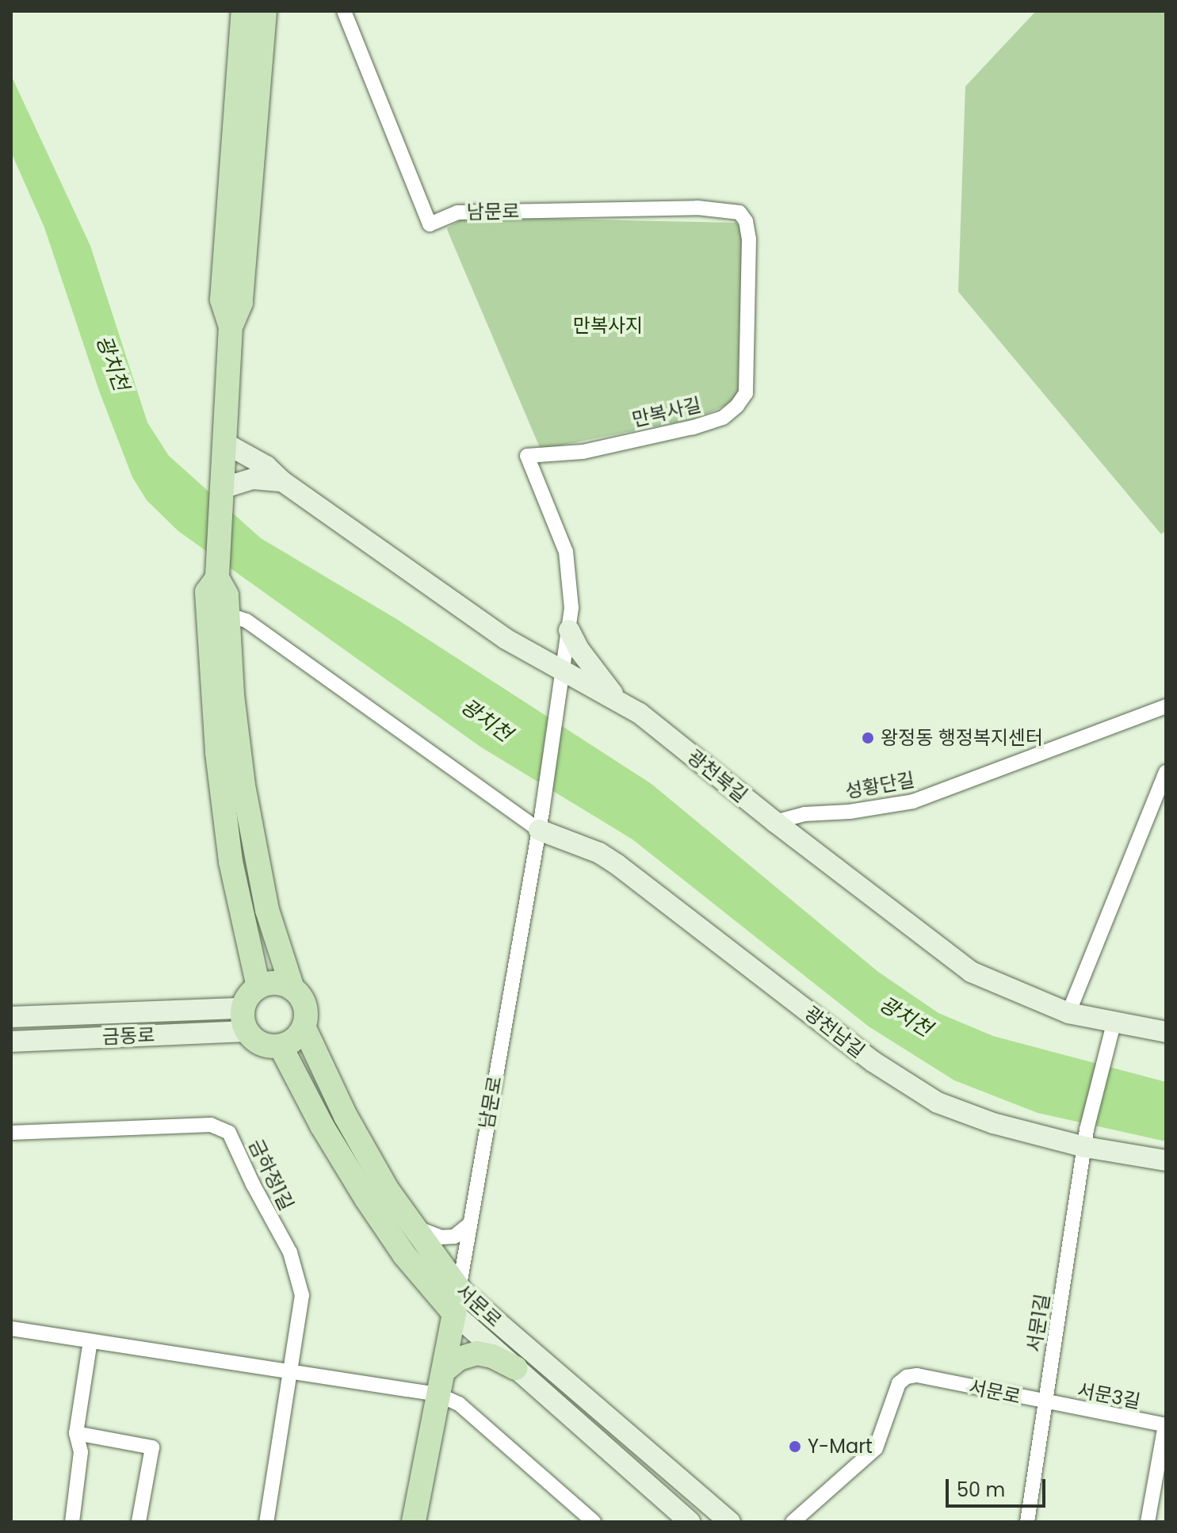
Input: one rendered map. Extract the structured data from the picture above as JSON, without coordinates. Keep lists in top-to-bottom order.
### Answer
{
  "streets": {
    "main road": ["남문로", "서문로"],
    "street": [
      "만복사길",
      "광천북길",
      "성황단길",
      "광천남길",
      "금동로",
      "금하정1길",
      "서문1길",
      "서문3길"
    ]
  },
  "crossings": [
    ["남문로", "만복사길"],
    ["남문로", "광천북길"],
    ["남문로", "광천남길"],
    ["남문로", "서문로"],
    ["광천북길", "성황단길"],
    ["광천북길", "서문1길"],
    ["광천남길", "서문1길"],
    ["금동로", "서문로"],
    ["서문로", "서문1길"],
    ["서문로", "서문3길"],
    ["서문1길", "서문3길"]
  ],
  "water": ["광치천"],
  "parks": ["만복사지"],
  "places": ["왕정동 행정복지센터", "Y-Mart"],
  "scale_bar": "50 m"
}
